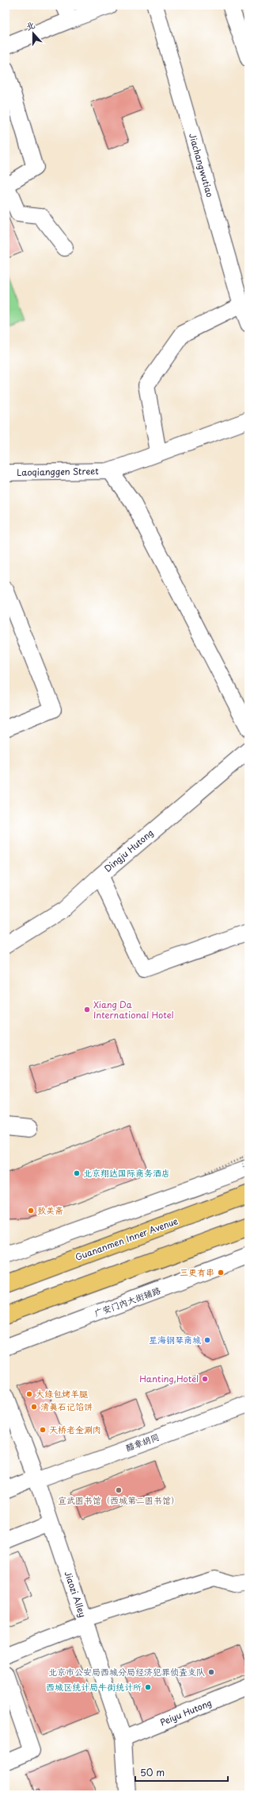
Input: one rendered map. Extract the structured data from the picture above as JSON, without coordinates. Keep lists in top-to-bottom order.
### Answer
{
  "streets": {
    "main road": ["Guananmen Inner Avenue"],
    "street": [
      "Jiachangwutiao",
      "Laoqianggen Street",
      "Dingju Hutong",
      "广安门内大街辅路",
      "醋章胡同",
      "Jiaozi Alley",
      "Peiyu Hutong"
    ]
  },
  "crossings": [
    ["醋章胡同", "Jiaozi Alley"],
    ["Jiaozi Alley", "Peiyu Hutong"]
  ],
  "places": [
    "Xiang Da International Hotel",
    "北京翔达国际商务酒店",
    "致美斋",
    "三更有串",
    "星海钢琴商城",
    "Hanting Hotel",
    "大绿包烤羊腿",
    "清真石记馅饼",
    "天桥老金涮肉",
    "宣武图书馆（西城第二图书馆）",
    "北京市公安局西城分局经济犯罪侦查支队",
    "西城区统计局牛街统计所"
  ],
  "scale_bar": "50 m",
  "north": "top"
}
